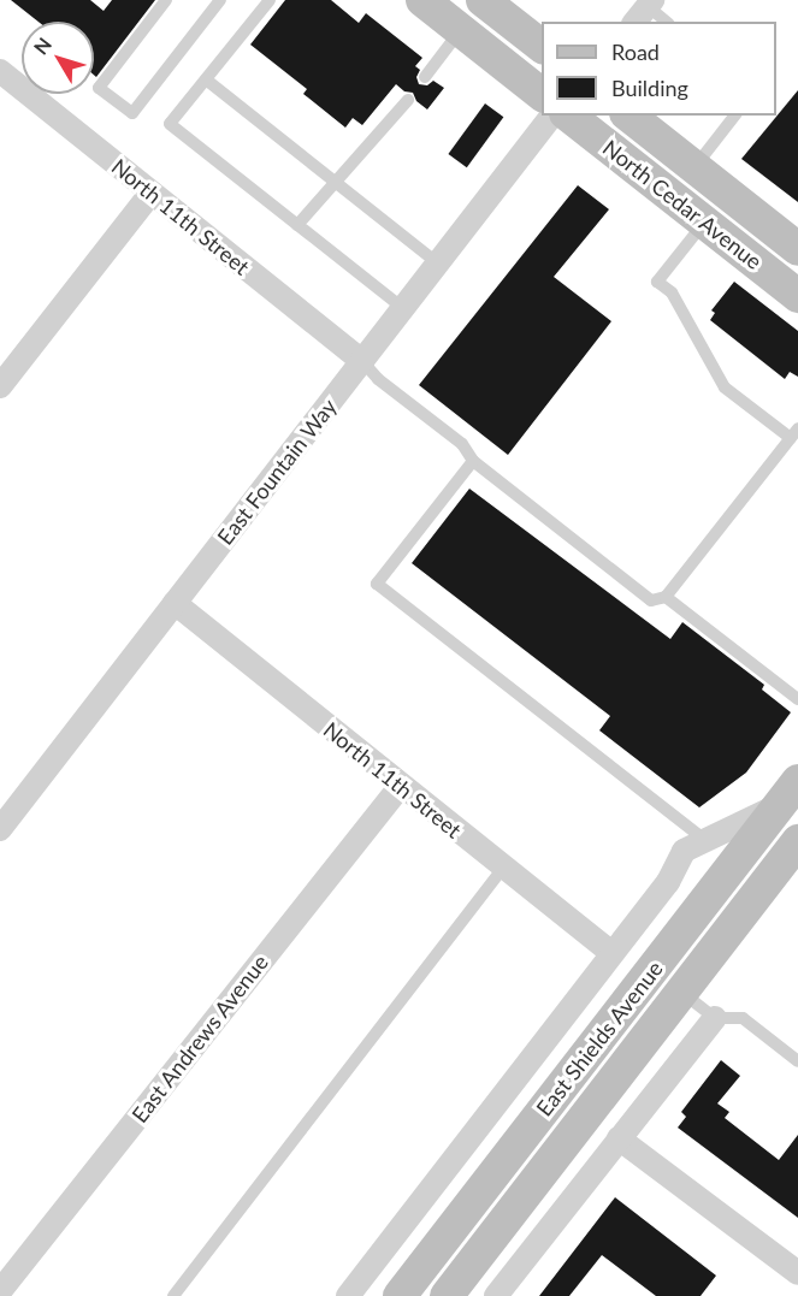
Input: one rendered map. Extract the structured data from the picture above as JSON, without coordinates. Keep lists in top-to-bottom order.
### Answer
{
  "streets": {
    "main road": ["North Cedar Avenue", "East Shields Avenue"],
    "street": ["North 11th Street", "East Fountain Way", "East Andrews Avenue"]
  },
  "crossings": [
    ["North 11th Street", "East Fountain Way"],
    ["North 11th Street", "East Andrews Avenue"]
  ],
  "legend": ["Road", "Building"],
  "north": "top left"
}
